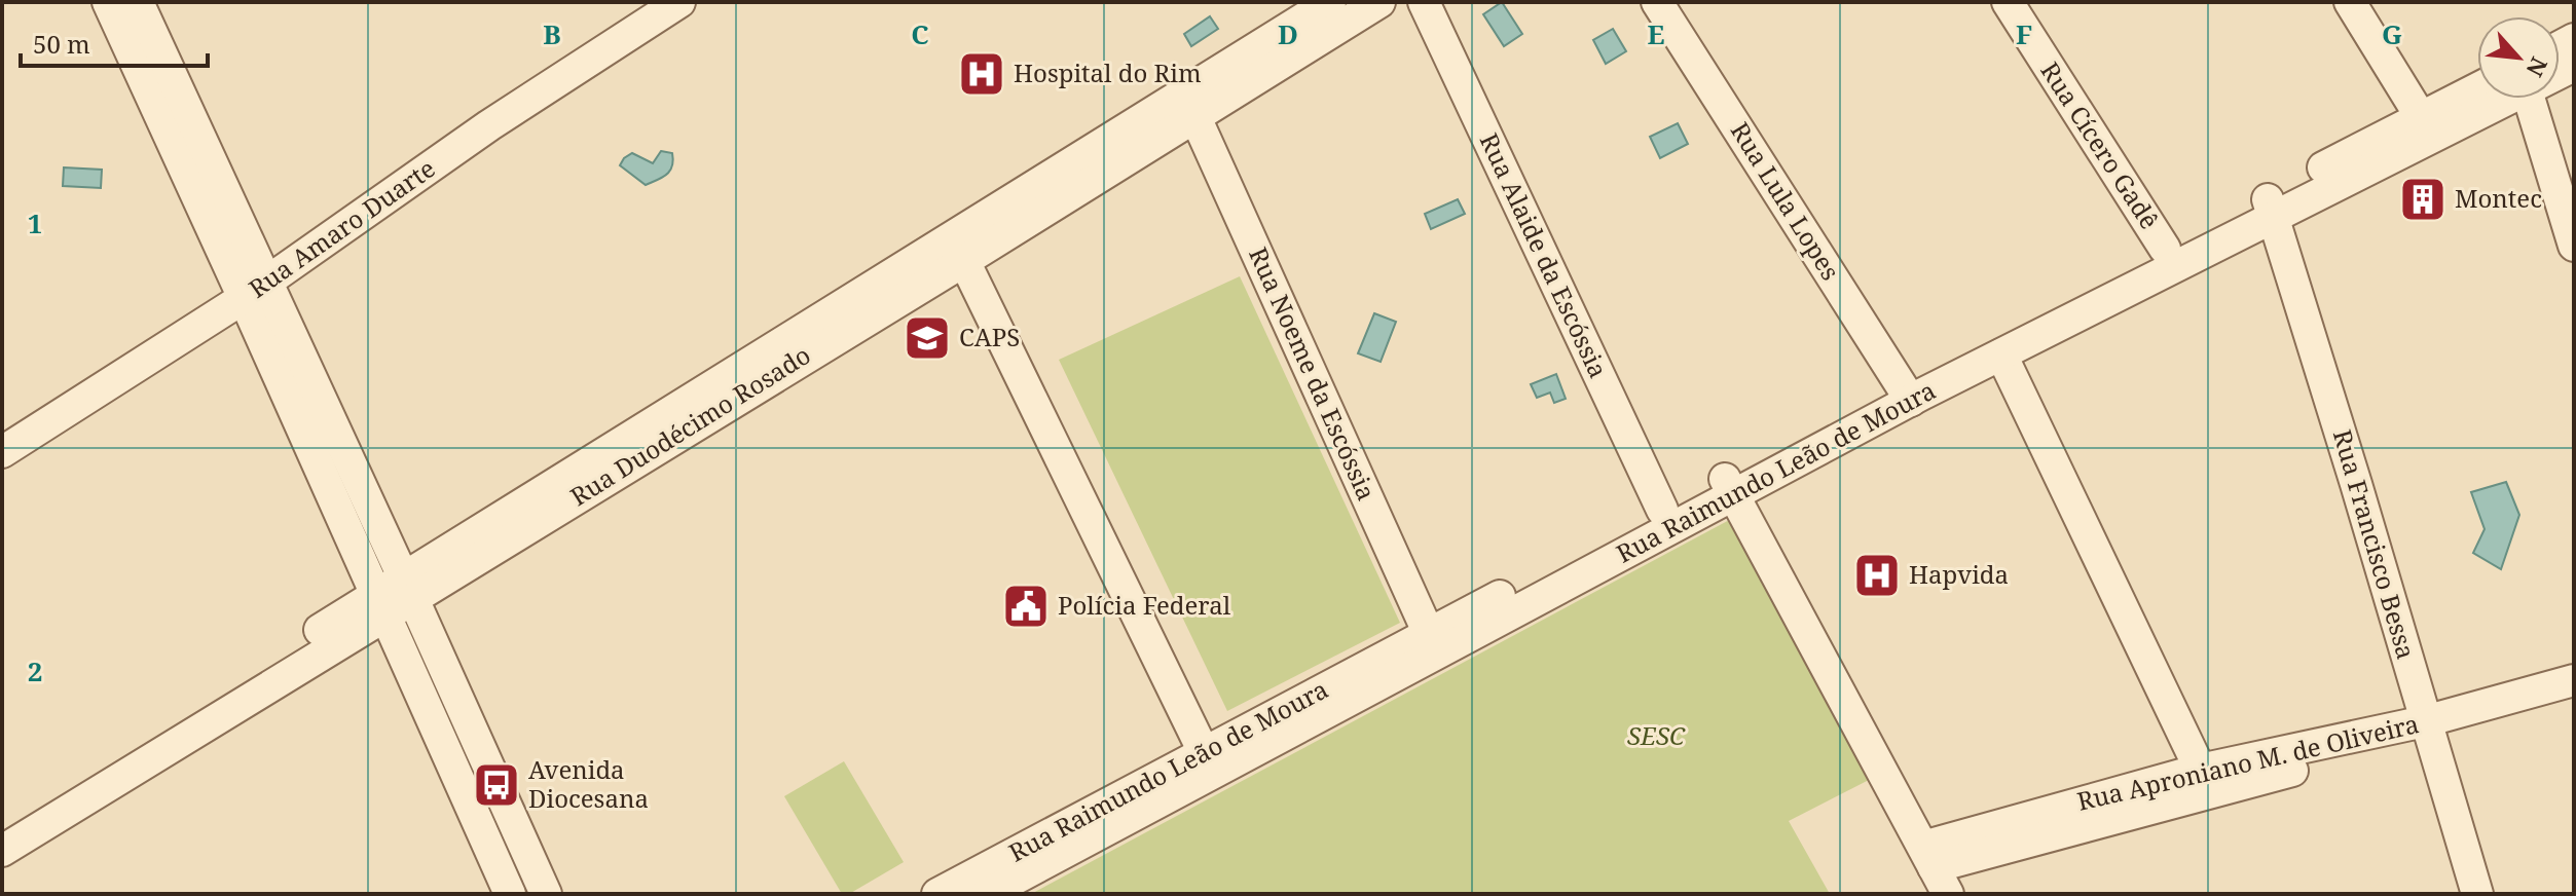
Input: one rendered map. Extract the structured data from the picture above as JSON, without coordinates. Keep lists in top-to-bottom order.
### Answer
{
  "streets": {
    "street": [
      "Rua Cícero Gadê",
      "Rua Lula Lopes",
      "Rua Amaro Duarte",
      "Rua Alaide da Escóssia",
      "Rua Noeme da Escóssia",
      "Rua Duodécimo Rosado",
      "Rua Raimundo Leão de Moura",
      "Rua Francisco Bessa",
      "Rua Aproniano M. de Oliveira"
    ]
  },
  "crossings": [
    ["Rua Cícero Gadê", "Rua Raimundo Leão de Moura"],
    ["Rua Lula Lopes", "Rua Raimundo Leão de Moura"],
    ["Rua Alaide da Escóssia", "Rua Raimundo Leão de Moura"],
    ["Rua Noeme da Escóssia", "Rua Duodécimo Rosado"],
    ["Rua Noeme da Escóssia", "Rua Raimundo Leão de Moura"],
    ["Rua Raimundo Leão de Moura", "Rua Francisco Bessa"],
    ["Rua Francisco Bessa", "Rua Aproniano M. de Oliveira"]
  ],
  "parks": ["SESC"],
  "places": {
    "hospital": ["Hospital do Rim", "Hapvida"],
    "building": ["Montec"],
    "school or university": ["CAPS"],
    "public building": ["Polícia Federal"],
    "bus stop": ["Avenida Diocesana"]
  },
  "scale_bar": "50 m",
  "north": "bottom right",
  "grid": {
    "columns": [
      "B",
      "C",
      "D",
      "E",
      "F",
      "G"
    ],
    "rows": ["1", "2"]
  }
}
